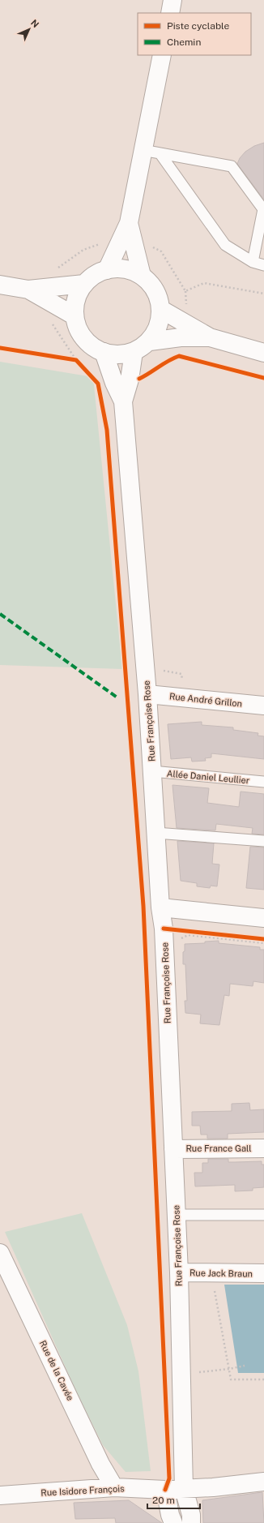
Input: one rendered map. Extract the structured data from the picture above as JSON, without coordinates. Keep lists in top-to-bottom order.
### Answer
{
  "streets": {
    "street": [
      "Rue André Grillon",
      "Rue Françoise Rose",
      "Rue France Gall",
      "Rue Jack Braun",
      "Rue de la Cavée",
      "Rue Isidore François"
    ],
    "lane": ["Allée Daniel Leullier"]
  },
  "crossings": [
    ["Rue André Grillon", "Rue Françoise Rose"],
    ["Rue Françoise Rose", "Allée Daniel Leullier"],
    ["Rue Françoise Rose", "Rue France Gall"],
    ["Rue Françoise Rose", "Rue Jack Braun"],
    ["Rue Françoise Rose", "Rue Isidore François"],
    ["Rue de la Cavée", "Rue Isidore François"]
  ],
  "legend": ["Piste cyclable", "Chemin"],
  "scale_bar": "20 m",
  "north": "top right"
}
